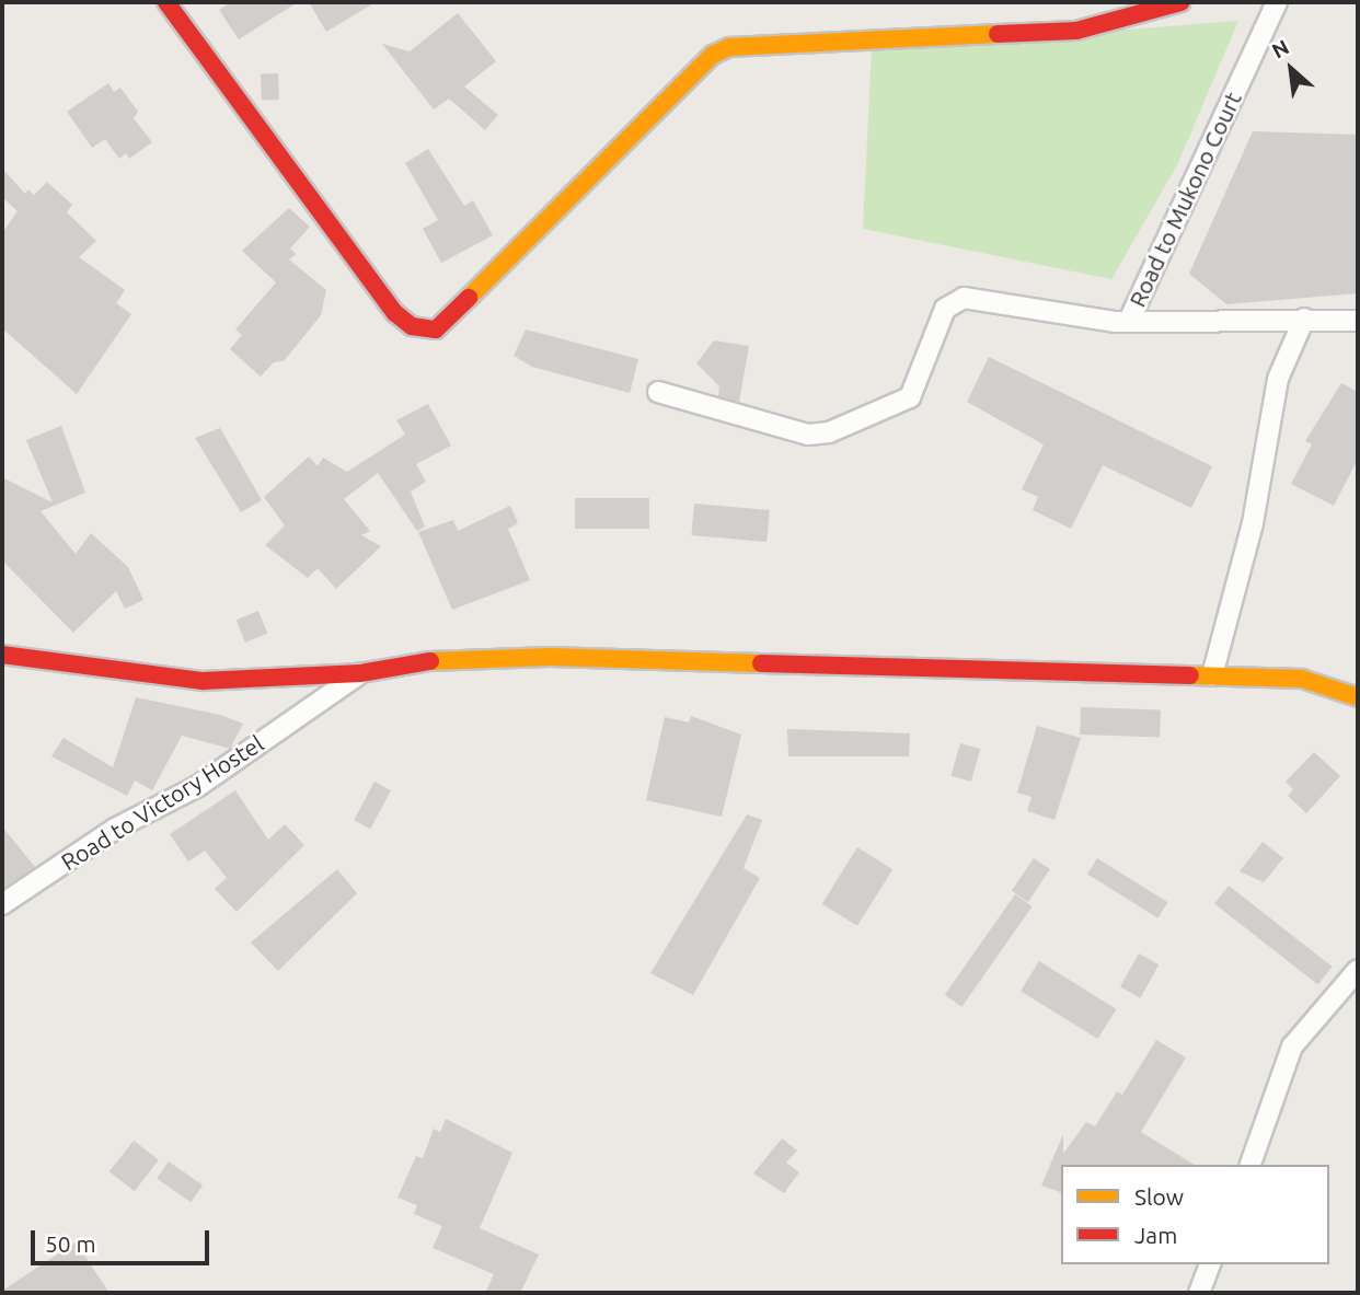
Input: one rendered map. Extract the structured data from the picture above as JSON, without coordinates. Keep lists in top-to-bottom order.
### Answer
{
  "streets": {
    "street": ["Road to Mukono Court", "Road to Victory Hostel"]
  },
  "legend": ["Slow", "Jam"],
  "scale_bar": "50 m",
  "north": "top left"
}
